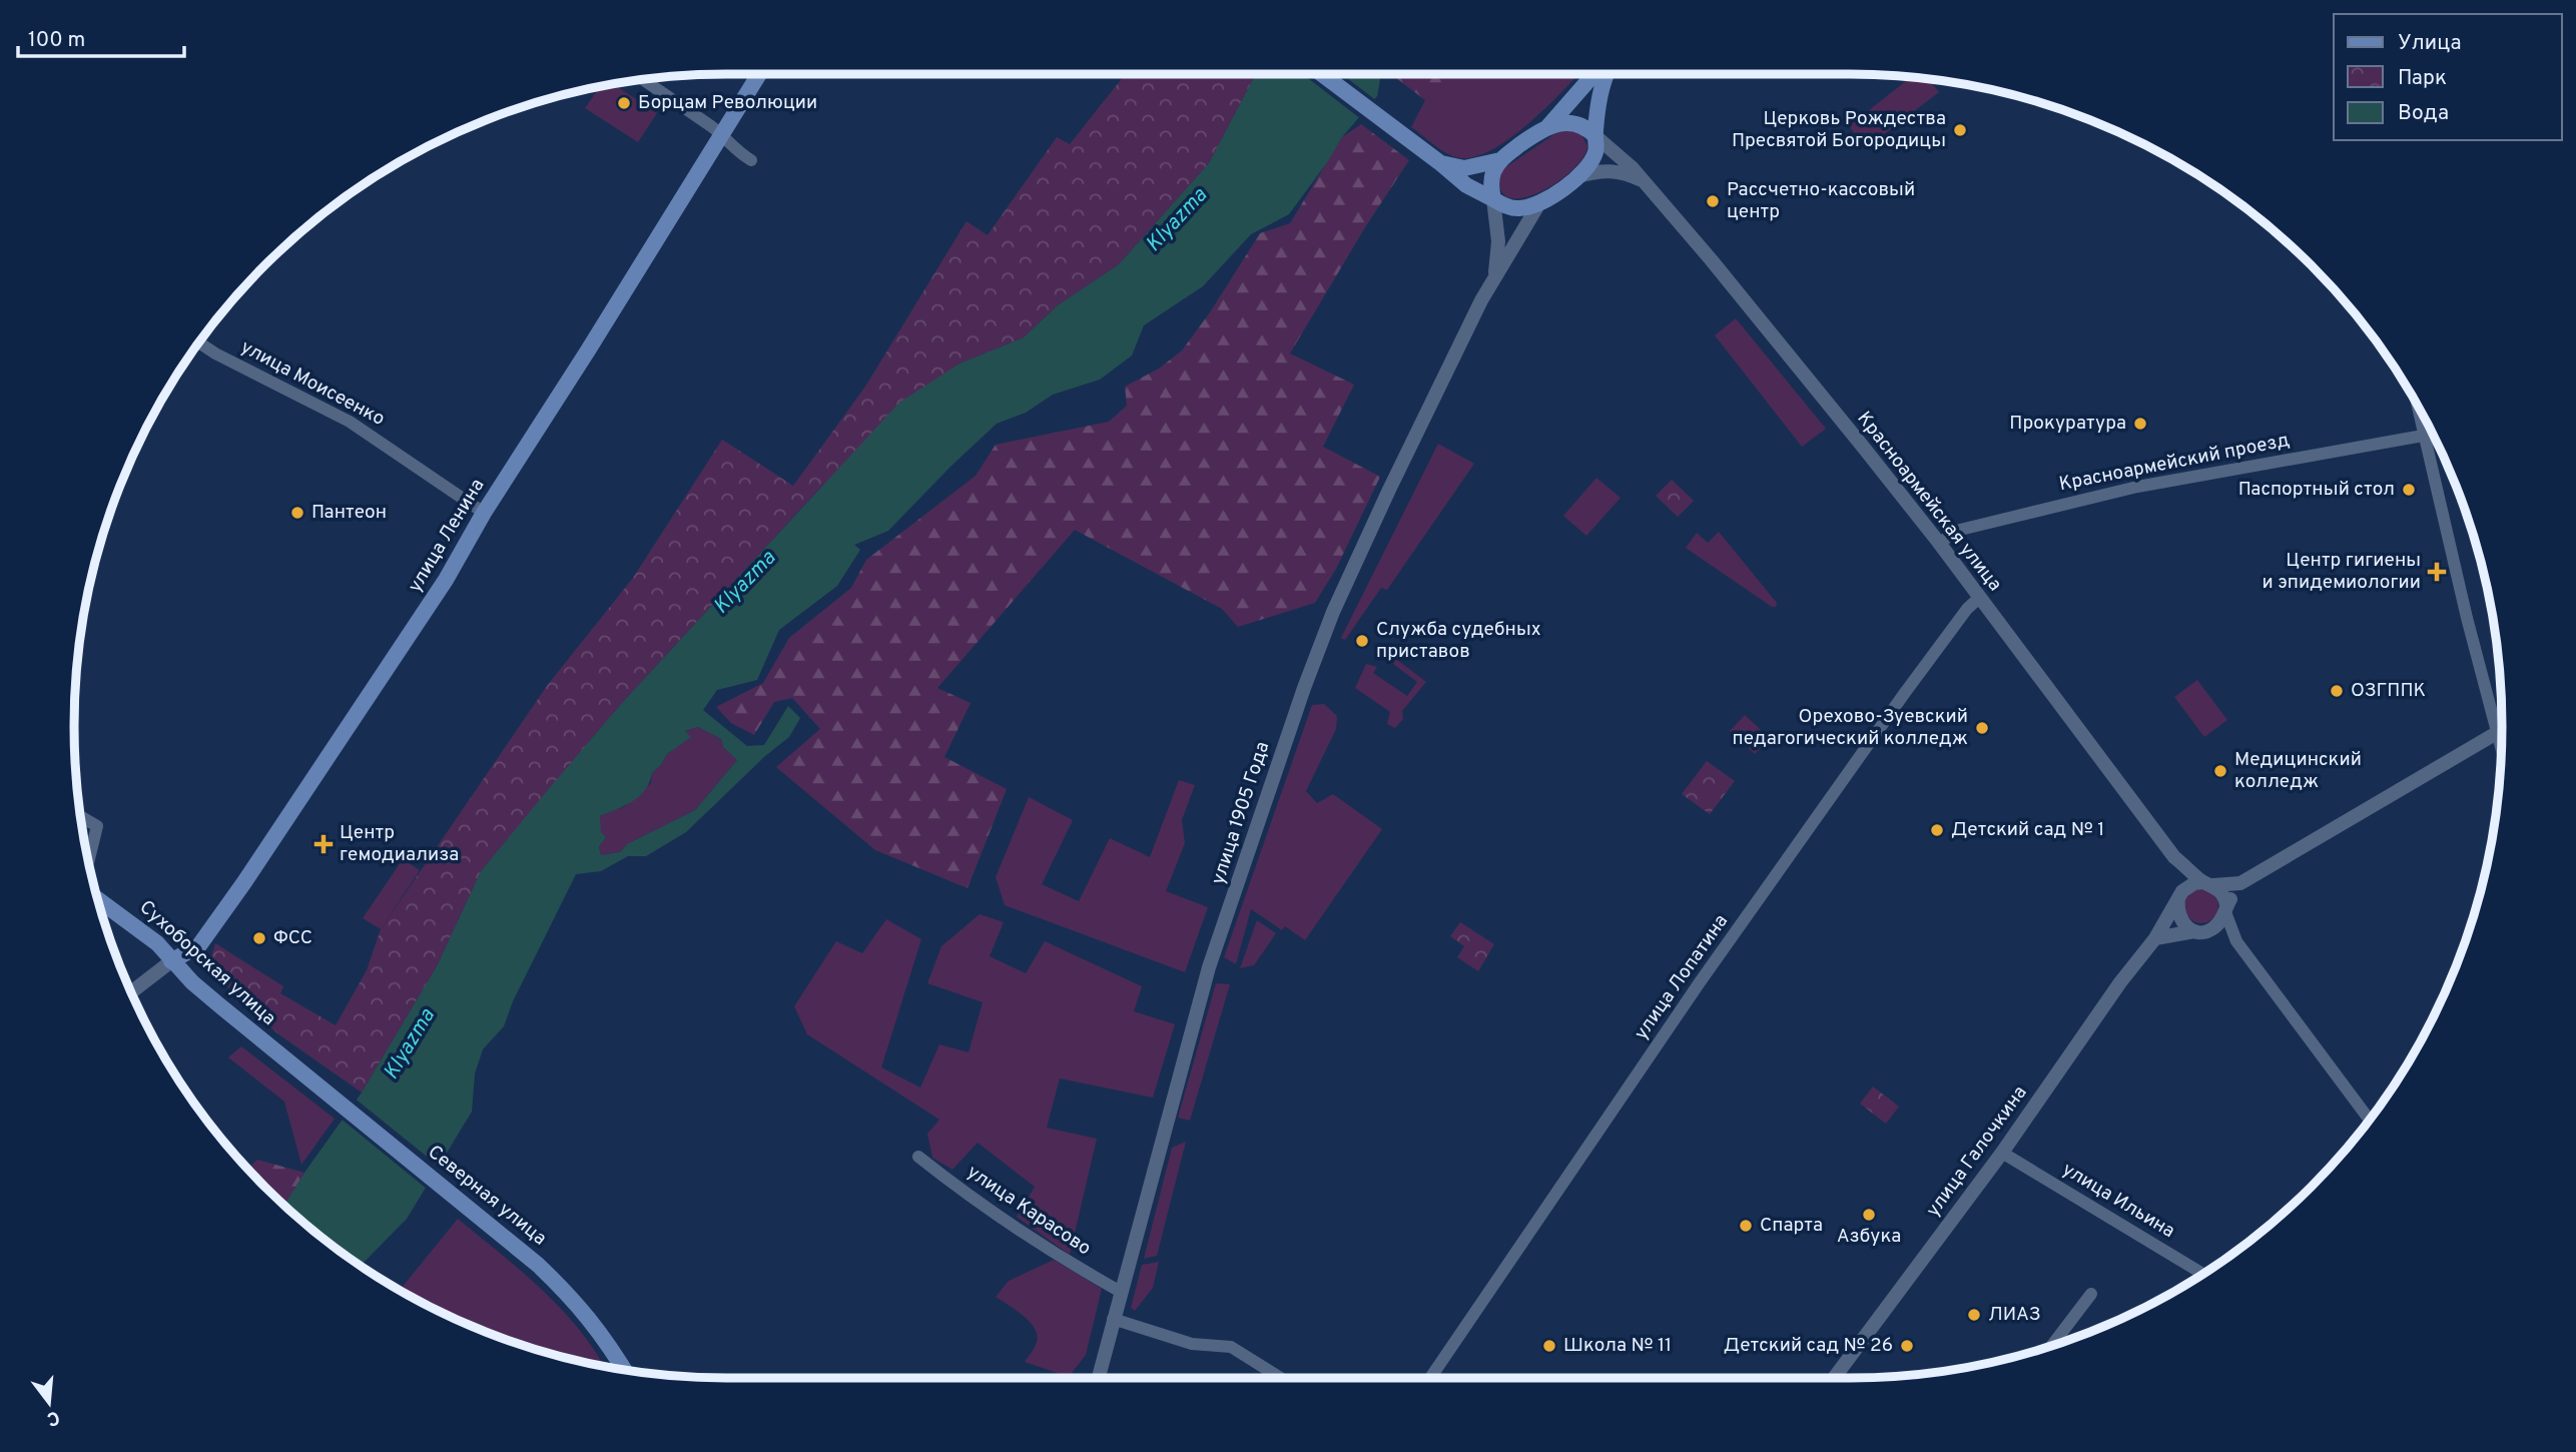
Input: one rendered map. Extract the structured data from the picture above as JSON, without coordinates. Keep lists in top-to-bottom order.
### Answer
{
  "streets": {
    "main road": ["улица Ленина", "Сухоборская улица", "Северная улица"],
    "street": [
      "улица Моисеенко",
      "Красноармейский проезд",
      "Красноармейская улица",
      "улица 1905 Года",
      "улица Лопатина",
      "улица Галочкина",
      "улица Ильина",
      "улица Карасово"
    ]
  },
  "crossings": [
    ["улица Моисеенко", "улица Ленина"],
    ["Красноармейский проезд", "Красноармейская улица"],
    ["Красноармейская улица", "улица Лопатина"],
    ["улица Ленина", "Сухоборская улица"],
    ["улица 1905 Года", "улица Карасово"],
    ["Сухоборская улица", "Северная улица"],
    ["улица Галочкина", "улица Ильина"]
  ],
  "water": ["Klyazma"],
  "places": {
    "other": [
      "Борцам Революции",
      "Церковь Рождества Пресвятой Богородицы",
      "Рассчетно-кассовый центр",
      "Прокуратура",
      "Паспортный стол",
      "Пантеон",
      "Служба судебных приставов",
      "ОЗГППК",
      "Орехово-Зуевский педагогический колледж",
      "Медицинский колледж",
      "Детский сад № 1",
      "ФСС",
      "Азбука",
      "Спарта",
      "ЛИАЗ",
      "Школа № 11",
      "Детский сад № 26"
    ],
    "health": ["Центр гигиены и эпидемиологии", "Центр гемодиализа"]
  },
  "legend": ["Улица", "Парк", "Вода"],
  "scale_bar": "100 m",
  "north": "bottom"
}
